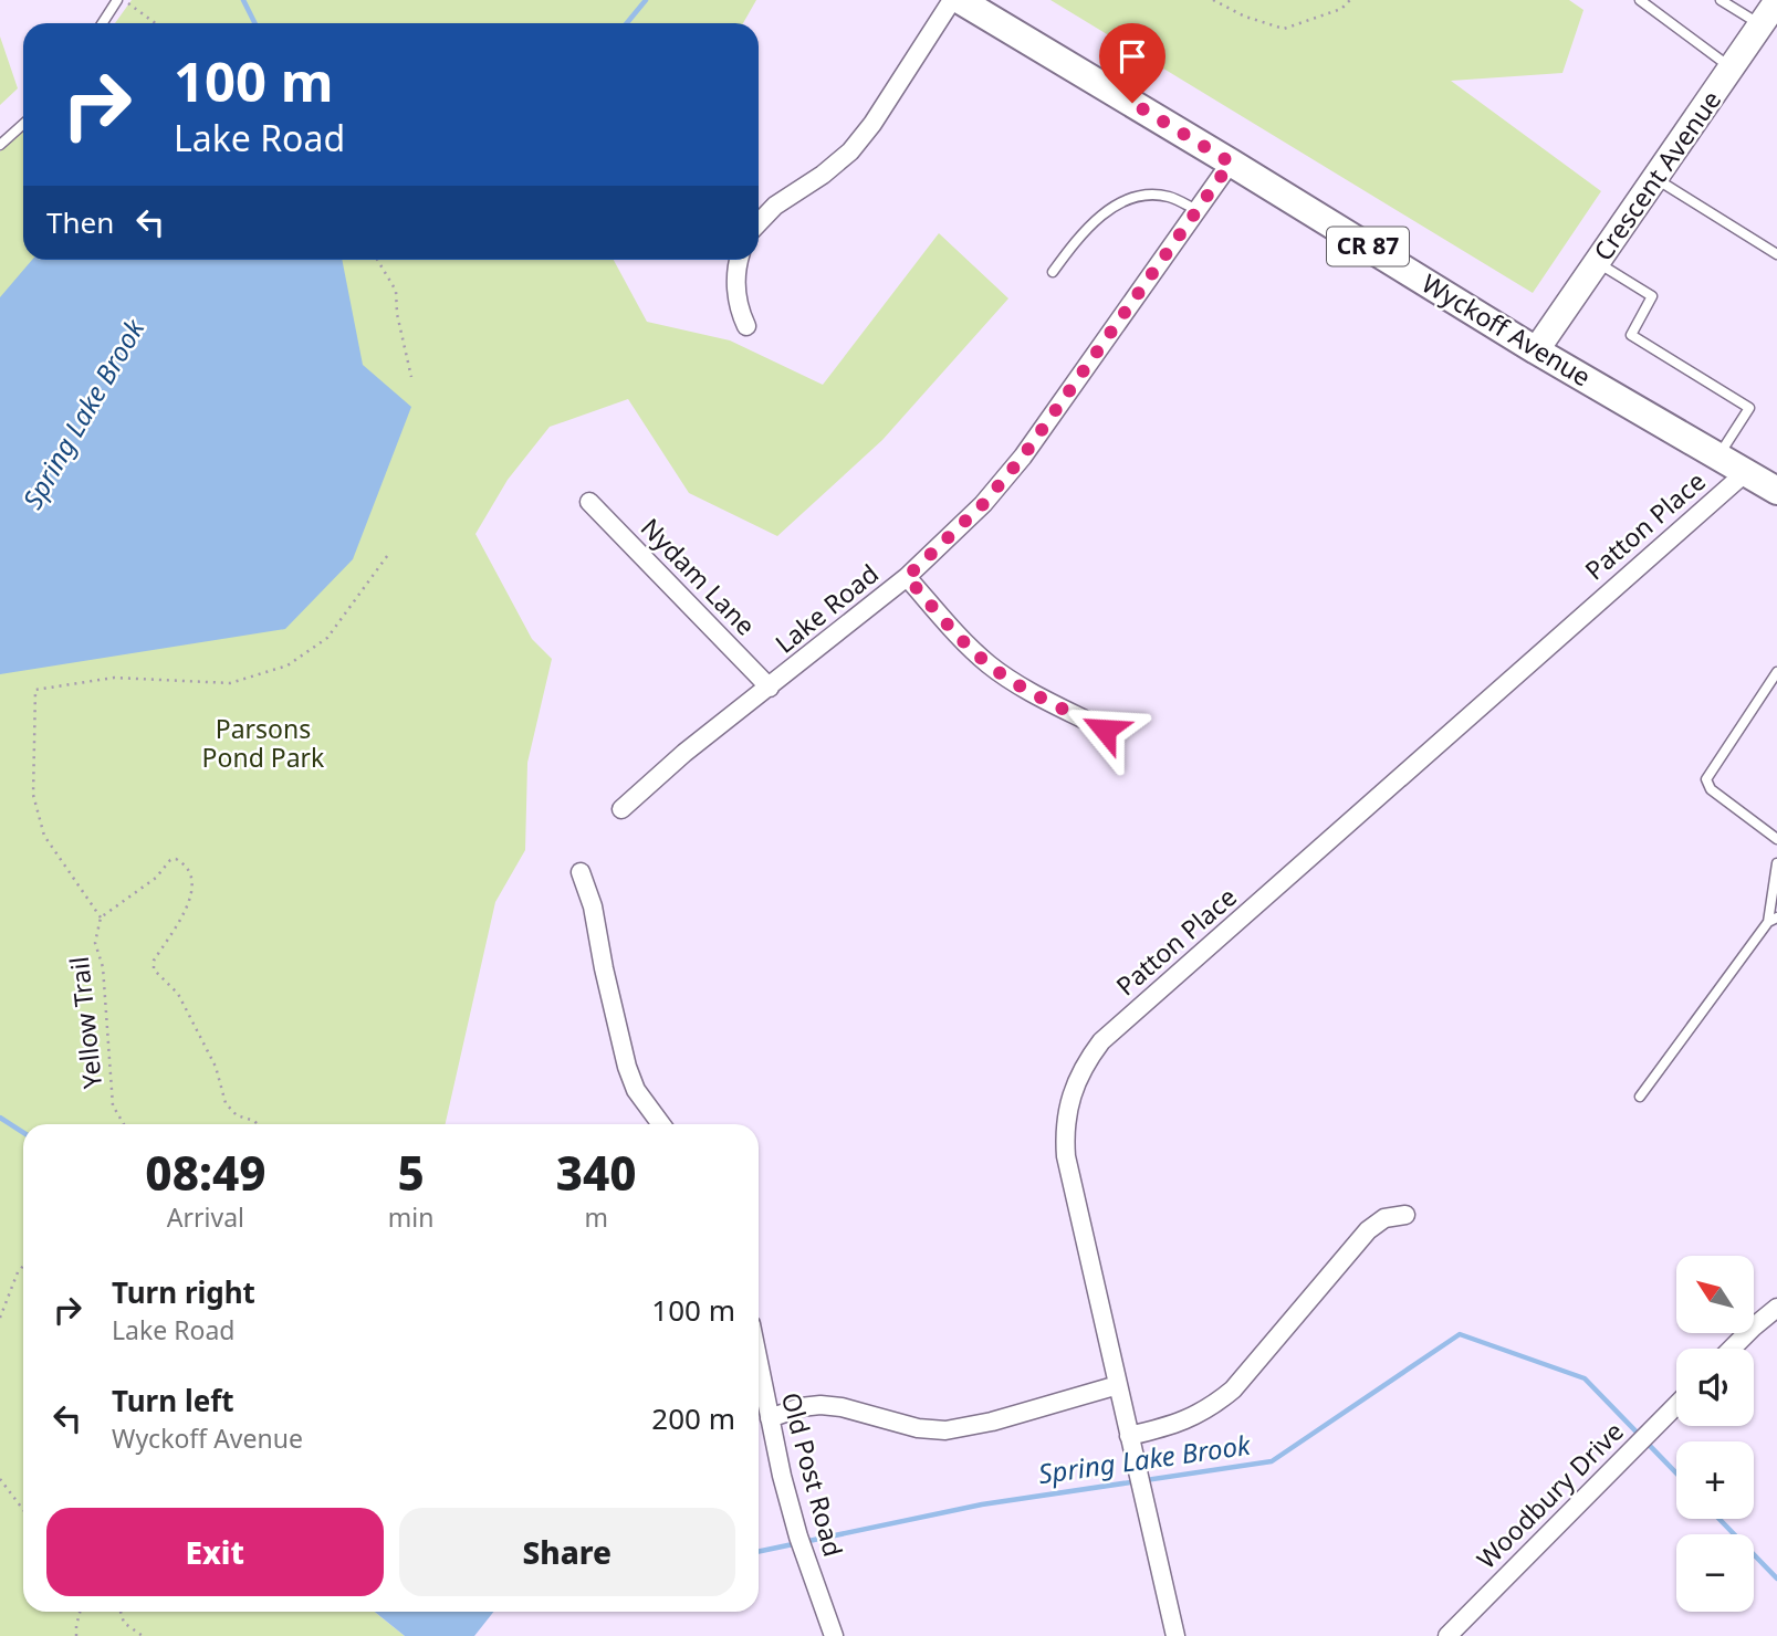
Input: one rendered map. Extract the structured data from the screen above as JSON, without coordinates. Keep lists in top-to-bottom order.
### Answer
{
  "streets": {
    "main road": ["CR 87", "Wyckoff Avenue"],
    "street": [
      "Crescent Avenue",
      "Patton Place",
      "Nydam Lane",
      "Lake Road",
      "Old Post Road",
      "Woodbury Drive"
    ],
    "path": ["Yellow Trail"]
  },
  "crossings": [
    ["Crescent Avenue", "Wyckoff Avenue"],
    ["Wyckoff Avenue", "Patton Place"],
    ["Wyckoff Avenue", "Lake Road"],
    ["Nydam Lane", "Lake Road"]
  ],
  "water": ["Spring Lake Brook"],
  "parks": ["Parsons Pond Park"],
  "north": "top left",
  "page": {
    "turn": ["100 m", "Lake Road"],
    "then": "Then",
    "eta": [
      "08:49",
      "Arrival",
      "5",
      "min",
      "340",
      "m"
    ],
    "map_buttons": ["+", "−"],
    "list": [
      {
        "name": "Turn right",
        "note": "Lake Road",
        "value": "100 m"
      },
      {
        "name": "Turn left",
        "note": "Wyckoff Avenue",
        "value": "200 m"
      }
    ],
    "buttons": ["Exit", "Share"]
  }
}
